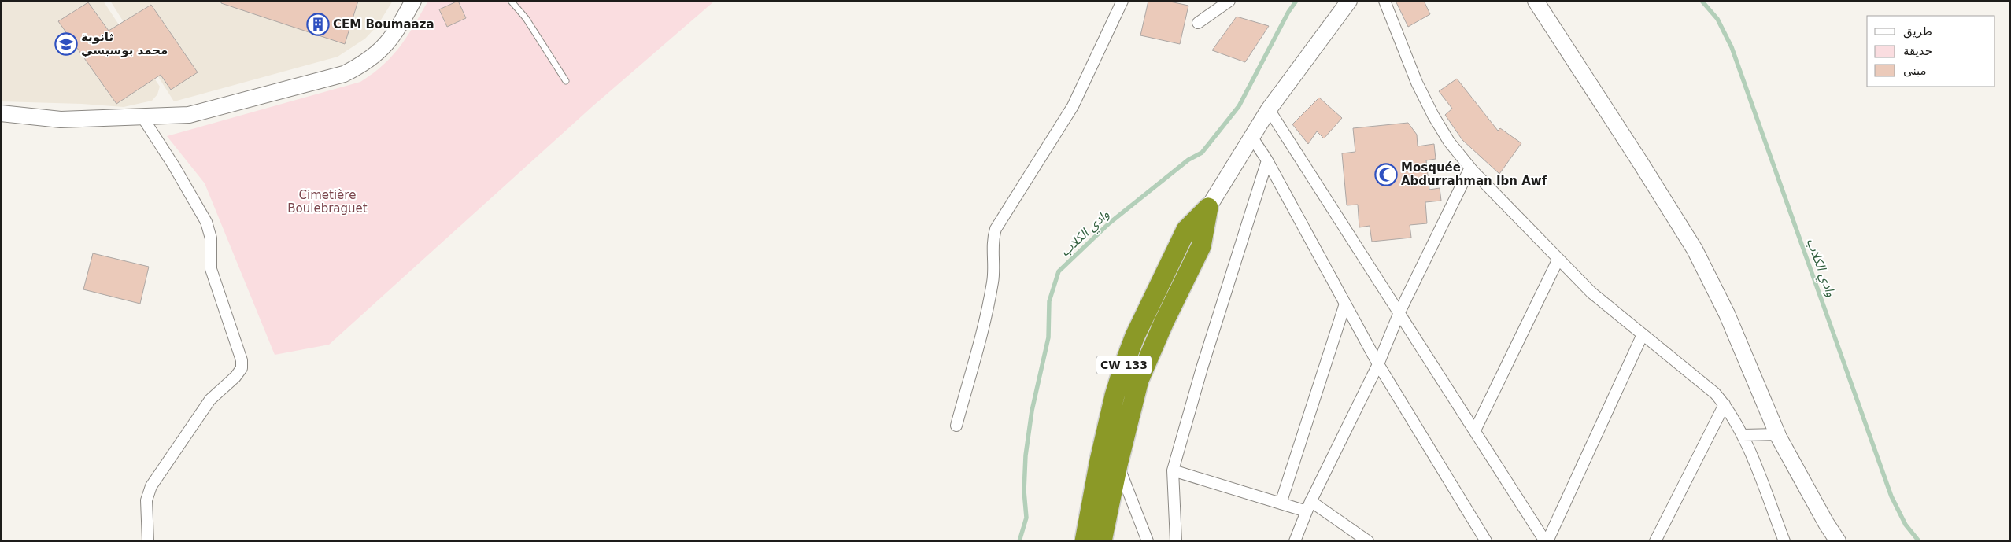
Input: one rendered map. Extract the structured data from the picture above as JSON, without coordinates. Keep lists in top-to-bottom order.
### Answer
{
  "streets": {
    "highway": ["CW 133"]
  },
  "water": ["وادي الكلاب"],
  "parks": ["Cimetière Boulebraguet"],
  "places": {
    "building": ["CEM Boumaaza"],
    "school or university": ["ثانوية محمد بوسبسي"],
    "mosque": ["Mosquée Abdurrahman Ibn Awf"]
  },
  "legend": ["طريق", "حديقة", "مبنى"]
}
